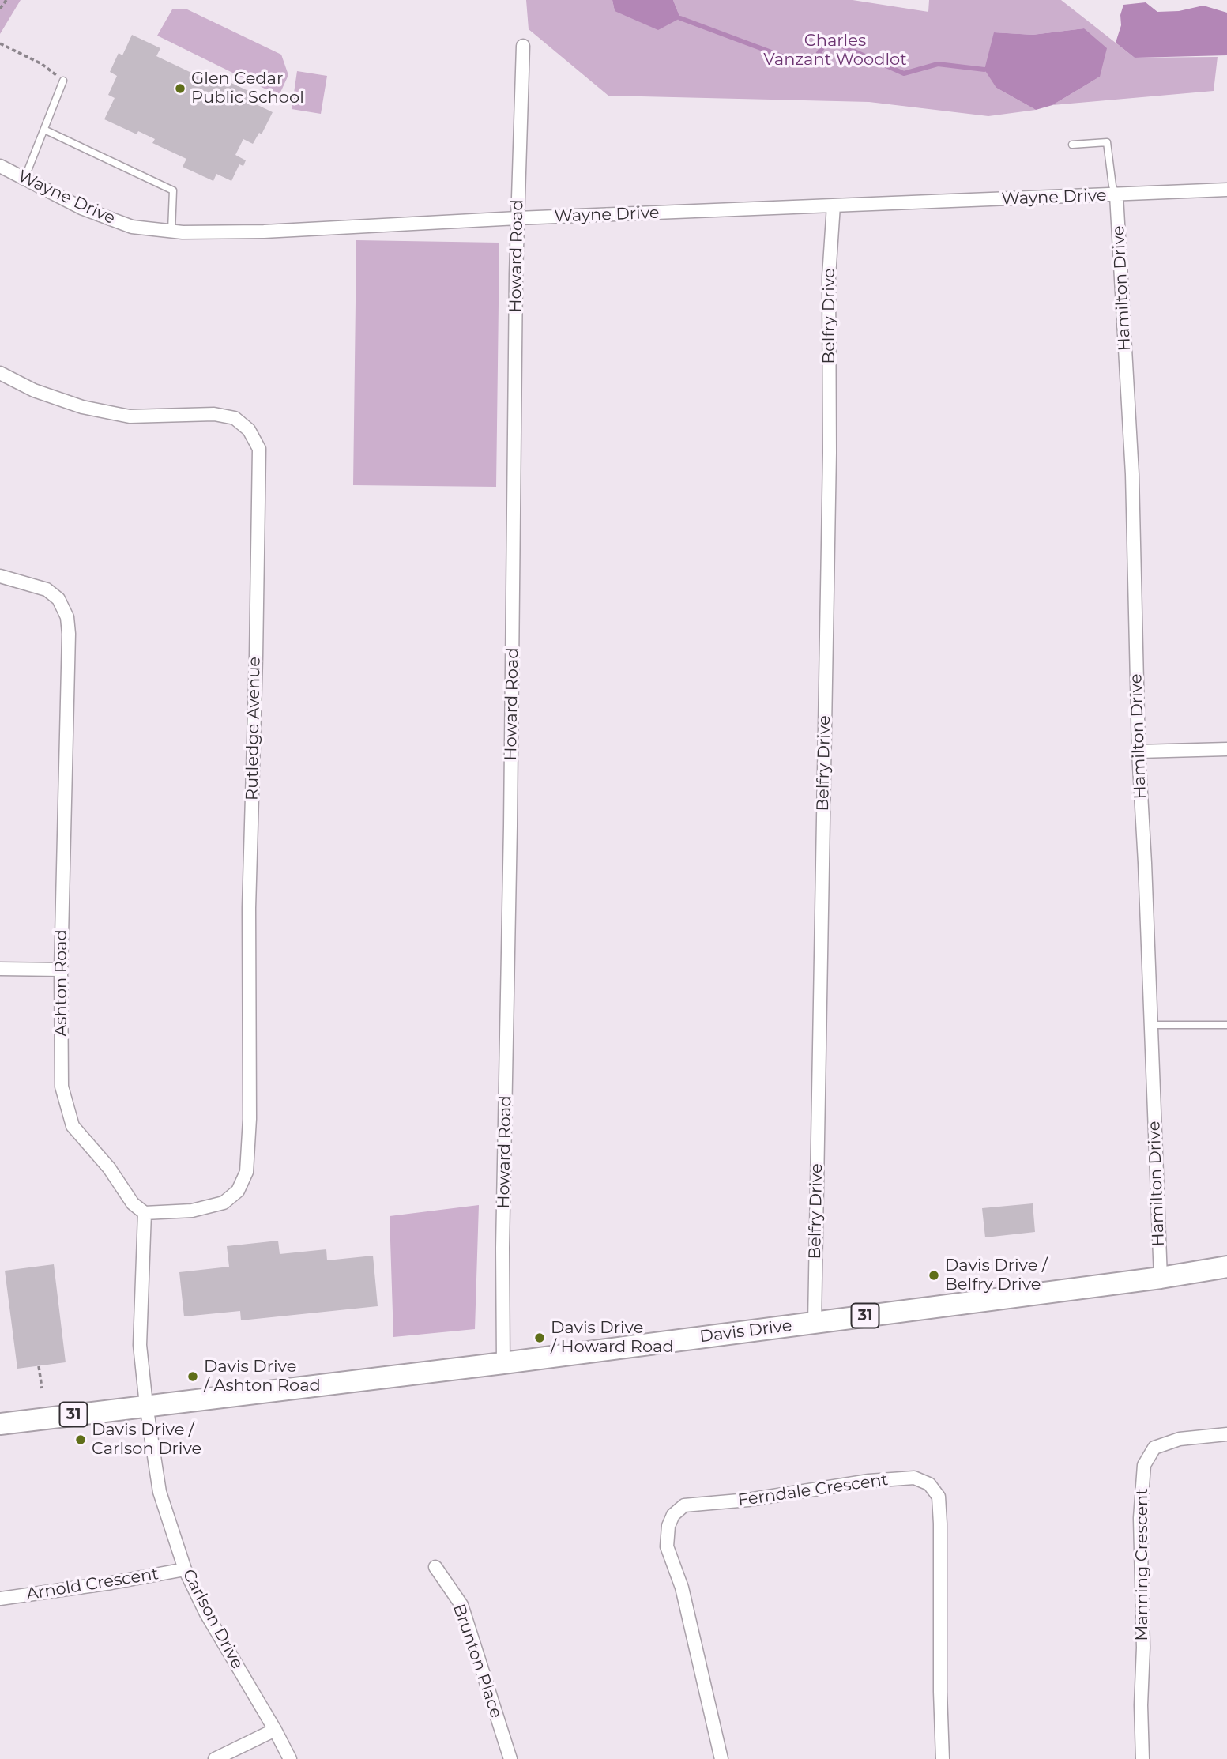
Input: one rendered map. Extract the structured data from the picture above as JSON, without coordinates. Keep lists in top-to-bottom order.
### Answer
{
  "streets": {
    "main road": ["31", "Davis Drive"],
    "street": [
      "Wayne Drive",
      "Howard Road",
      "Hamilton Drive",
      "Belfry Drive",
      "Rutledge Avenue",
      "Ashton Road",
      "Ferndale Crescent",
      "Manning Crescent",
      "Arnold Crescent",
      "Carlson Drive",
      "Brunton Place"
    ]
  },
  "crossings": [
    ["Wayne Drive", "Howard Road"],
    ["Wayne Drive", "Hamilton Drive"],
    ["Wayne Drive", "Belfry Drive"],
    ["Howard Road", "Davis Drive"],
    ["Hamilton Drive", "Davis Drive"],
    ["Belfry Drive", "Davis Drive"],
    ["Rutledge Avenue", "Ashton Road"],
    ["Davis Drive", "Carlson Drive"],
    ["Arnold Crescent", "Carlson Drive"]
  ],
  "parks": ["Charles Vanzant Woodlot"],
  "places": [
    "Glen Cedar Public School",
    "Davis Drive / Belfry Drive",
    "Davis Drive / Howard Road",
    "Davis Drive / Ashton Road",
    "Davis Drive / Carlson Drive"
  ]
}
